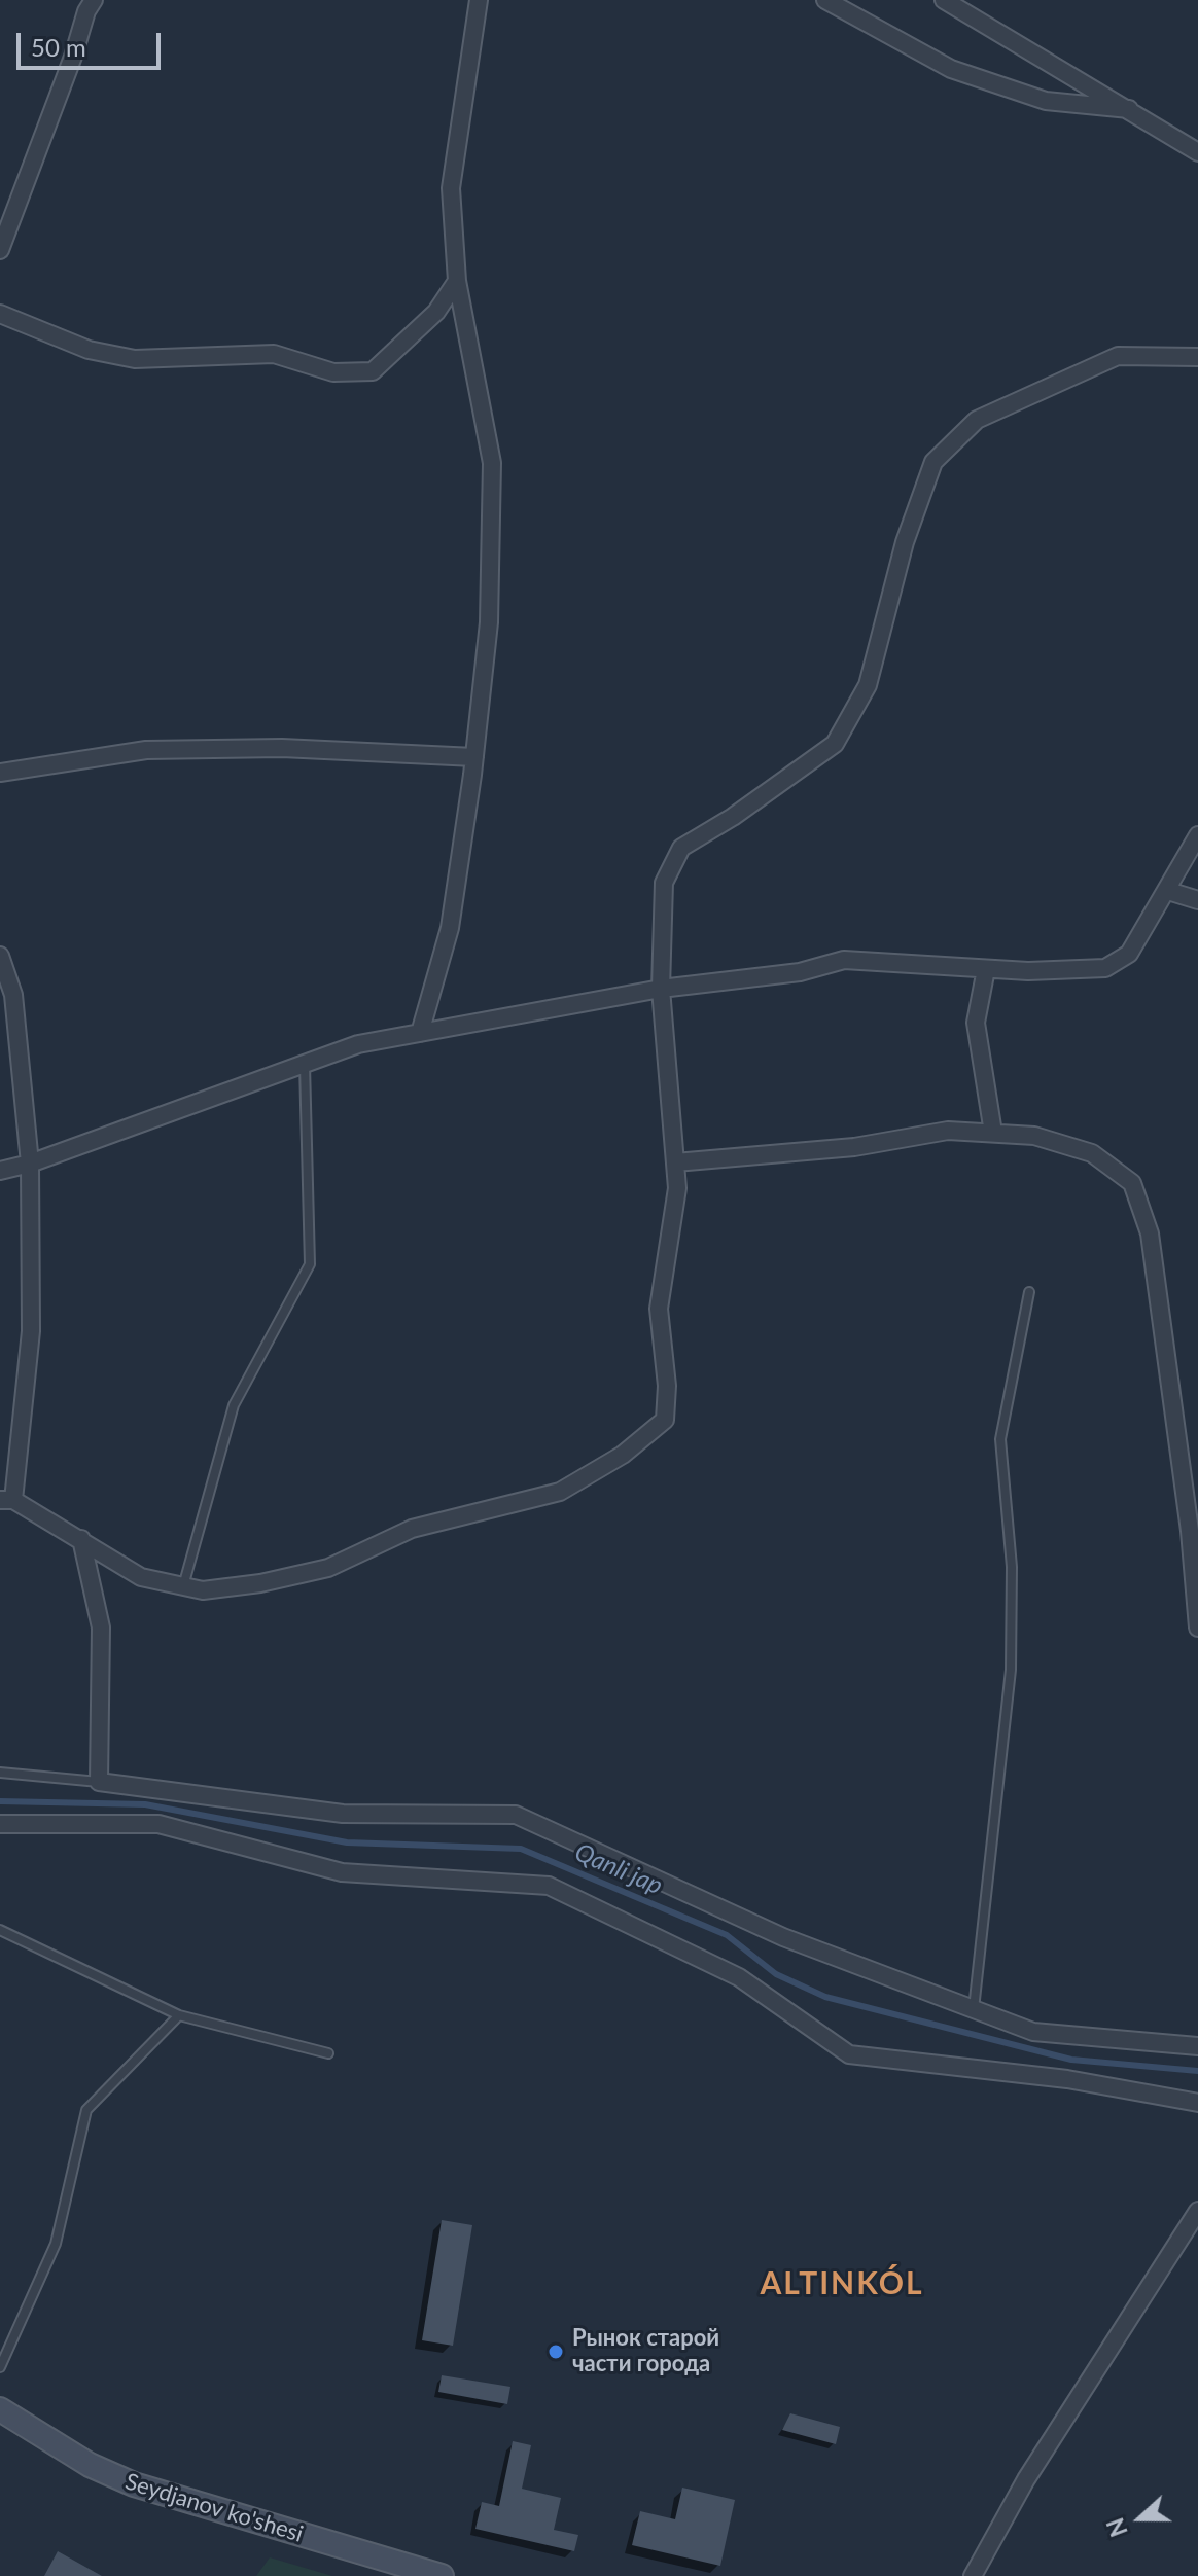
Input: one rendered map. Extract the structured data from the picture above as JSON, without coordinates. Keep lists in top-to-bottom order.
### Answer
{
  "streets": {
    "main road": ["Seydjanov ko'shesi"]
  },
  "districts": ["ALTINKÓL"],
  "water": ["Qanli jap"],
  "places": ["Рынок старой части города"],
  "scale_bar": "50 m",
  "north": "left"
}
